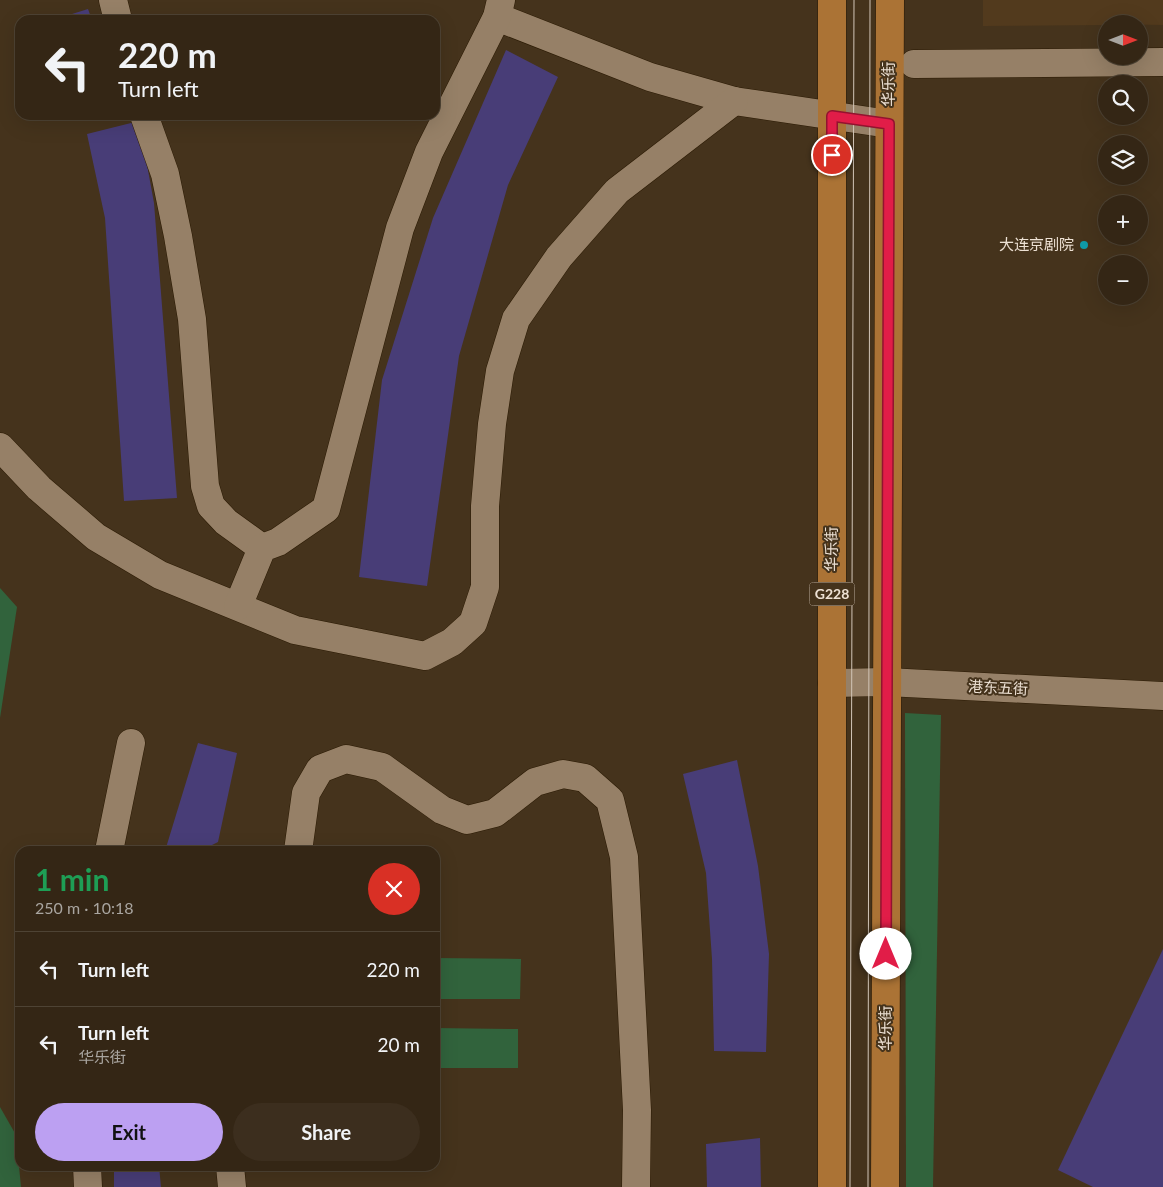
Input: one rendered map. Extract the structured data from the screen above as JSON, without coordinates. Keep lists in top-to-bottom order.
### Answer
{
  "streets": {
    "highway": ["华乐街", "G228"],
    "street": ["港东五街"]
  },
  "crossings": [
    ["华乐街", "港东五街"]
  ],
  "places": ["大连京剧院"],
  "north": "right",
  "page": {
    "map_buttons": ["+", "−"],
    "turn": ["220 m", "Turn left"],
    "heading": ["1 min", "250 m · 10:18"],
    "list": [
      {
        "name": "Turn left",
        "value": "220 m"
      },
      {
        "name": "Turn left",
        "note": "华乐街",
        "value": "20 m"
      }
    ],
    "buttons": ["Exit", "Share"]
  }
}
